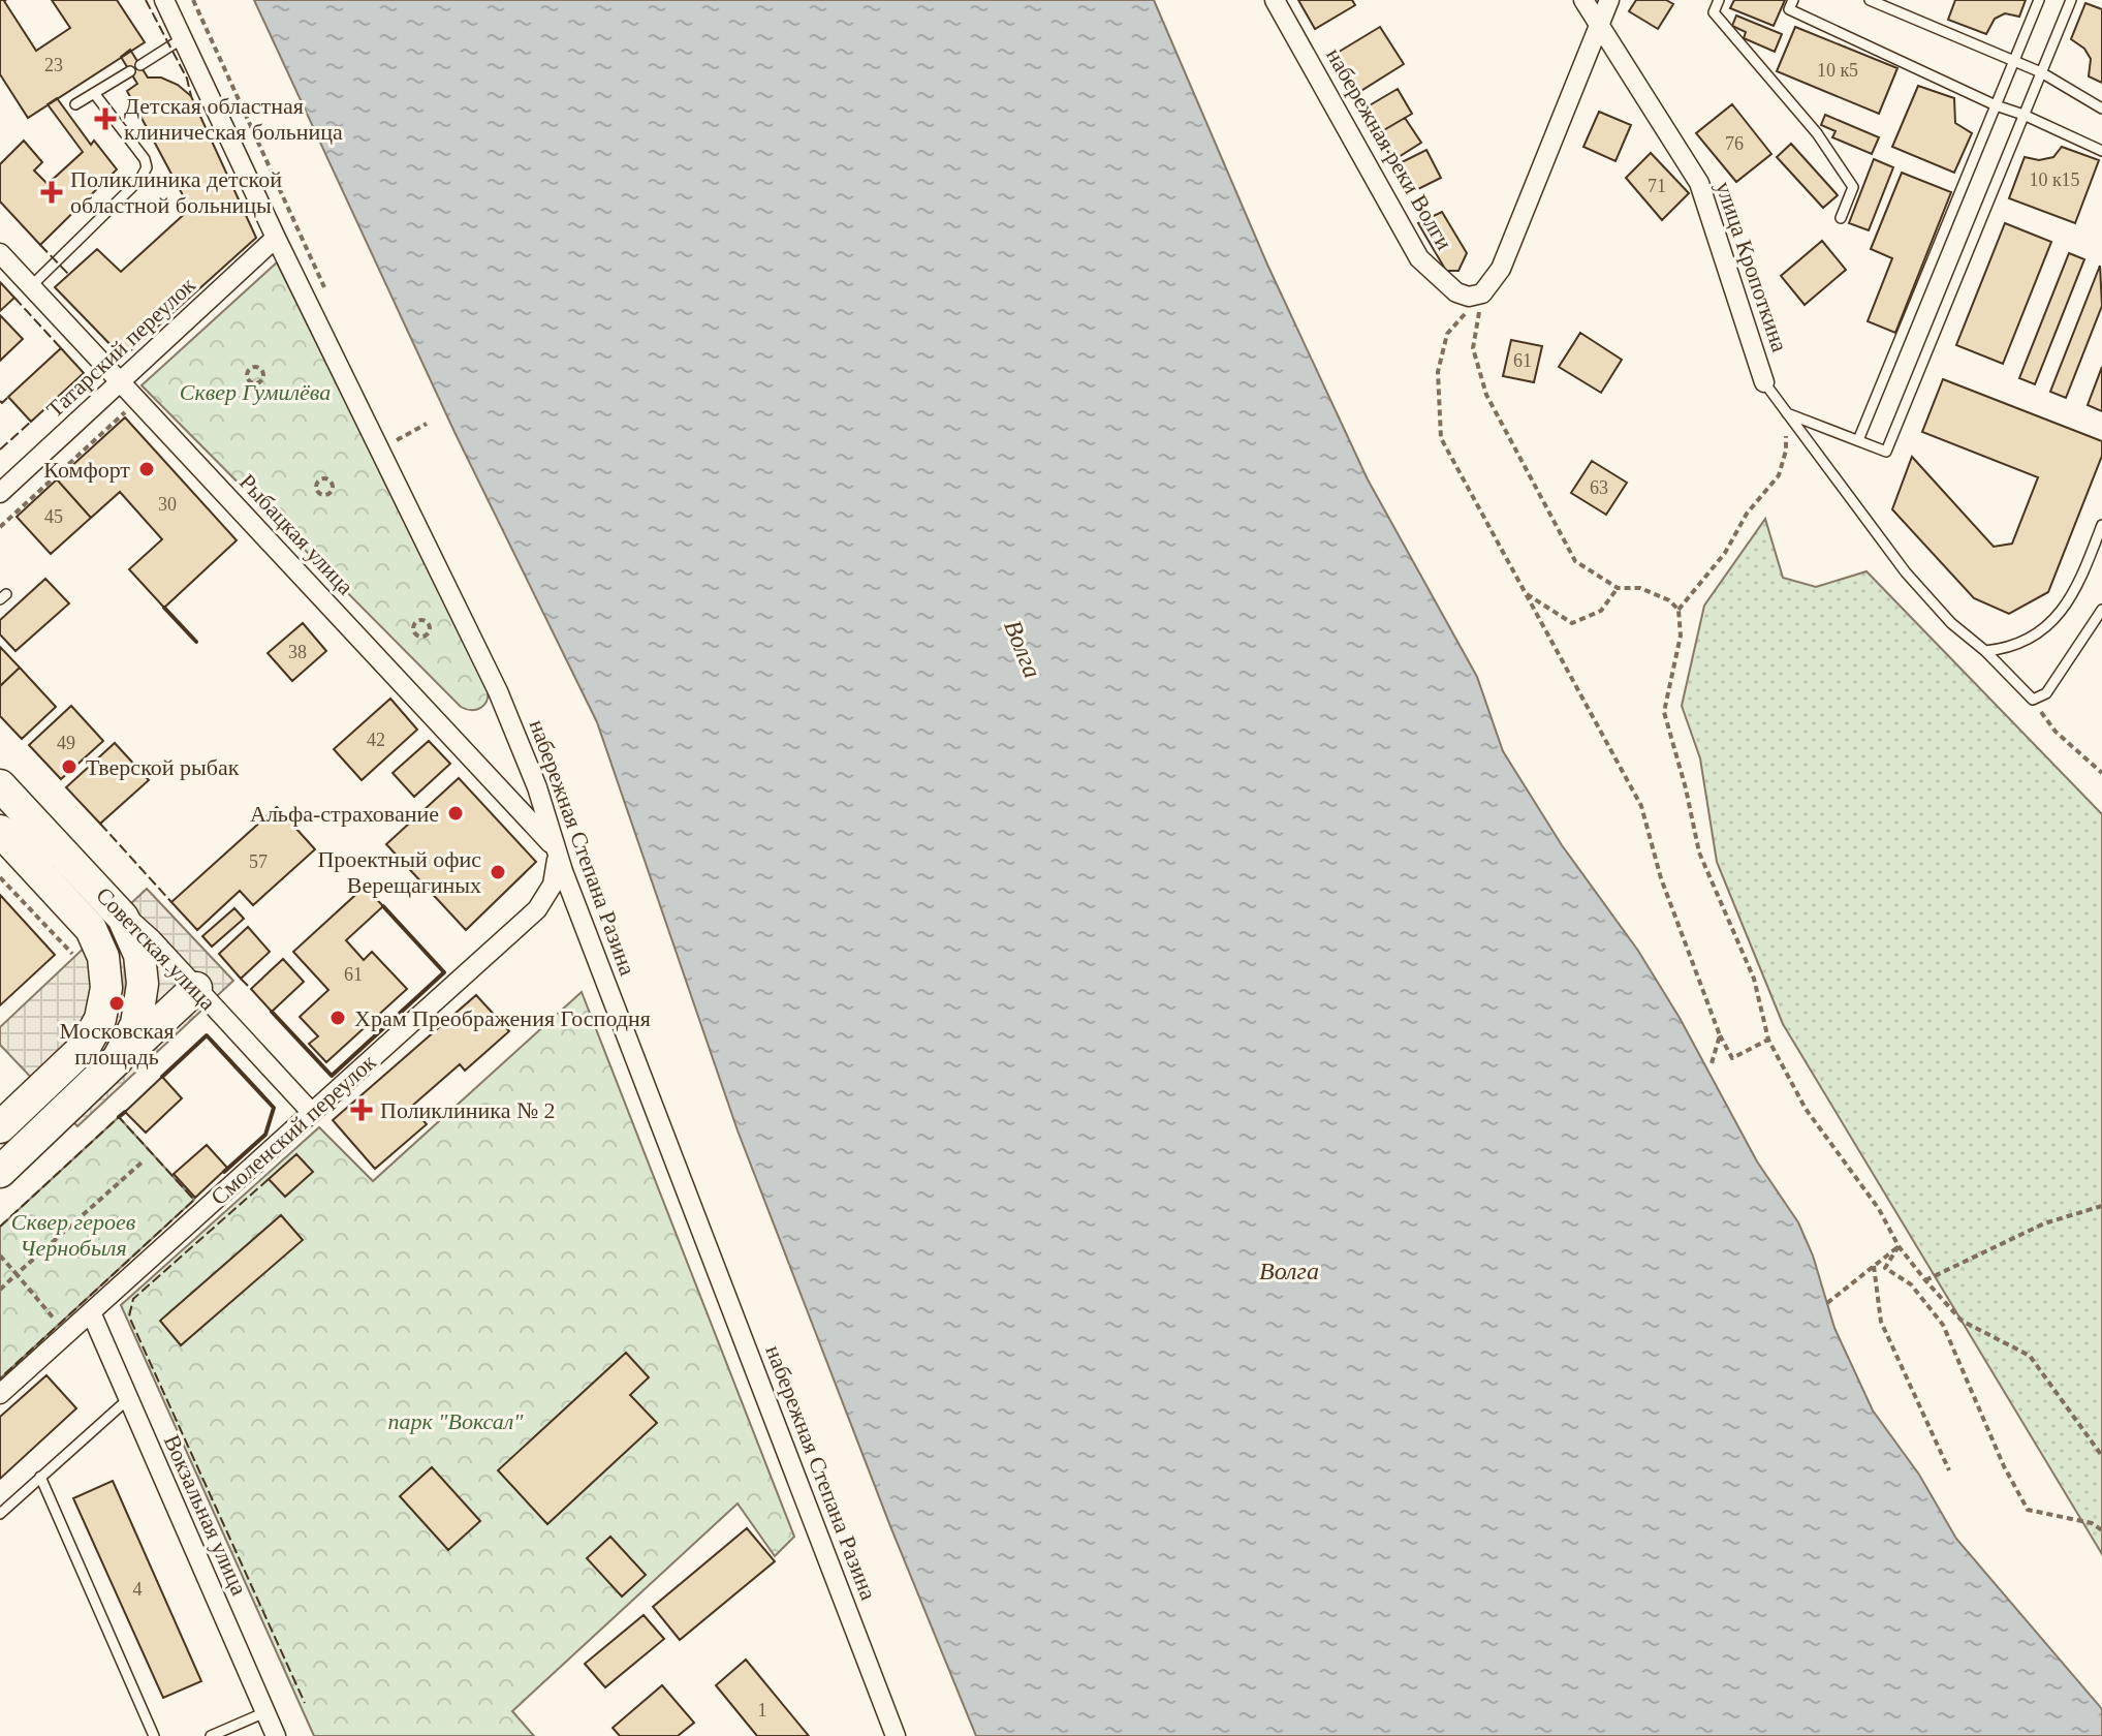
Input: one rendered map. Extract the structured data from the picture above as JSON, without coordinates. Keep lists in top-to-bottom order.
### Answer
{
  "streets": {
    "main road": ["Советская улица"],
    "street": [
      "набережная реки Волги",
      "улица Кропоткина",
      "Татарский переулок",
      "Рыбацкая улица",
      "набережная Степана Разина",
      "Смоленский переулок",
      "Вокзальная улица"
    ]
  },
  "crossings": [
    ["Татарский переулок", "Рыбацкая улица"],
    ["Татарский переулок", "набережная Степана Разина"],
    ["Рыбацкая улица", "набережная Степана Разина"],
    ["Рыбацкая улица", "Смоленский переулок"],
    ["набережная Степана Разина", "Смоленский переулок"],
    ["Советская улица", "Смоленский переулок"],
    ["Смоленский переулок", "Вокзальная улица"]
  ],
  "water": ["Волга"],
  "parks": ["Сквер Гумилёва", "Сквер героев Чернобыля", "парк \"Воксал\""],
  "places": {
    "health": ["Детская областная клиническая больница", "Поликлиника детской областной больницы", "Поликлиника № 2"],
    "other": [
      "Комфорт",
      "Тверской рыбак",
      "Альфа-страхование",
      "Проектный офис Верещагиных",
      "Московская площадь",
      "Храм Преображения Господня"
    ]
  },
  "house_numbers": [
    "23",
    "10 к5",
    "76",
    "10 к15",
    "71",
    "61",
    "63",
    "30",
    "45",
    "38",
    "42",
    "49",
    "57",
    "61",
    "4",
    "1"
  ]
}
